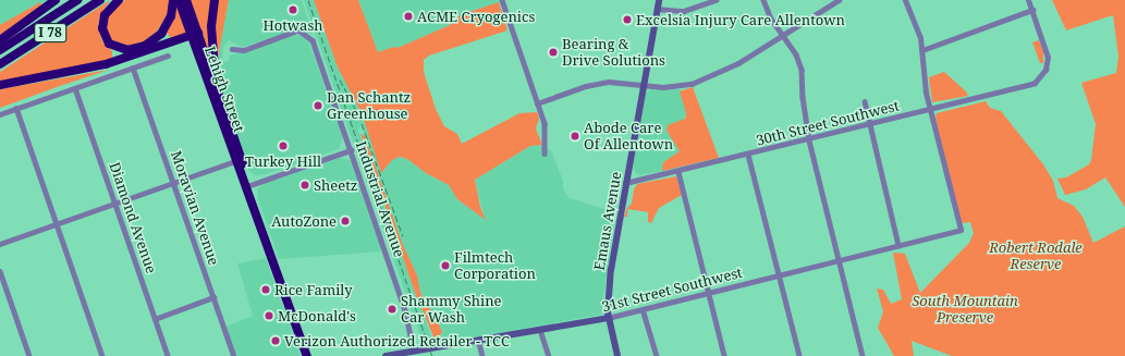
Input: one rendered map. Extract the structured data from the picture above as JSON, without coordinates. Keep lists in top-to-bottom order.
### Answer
{
  "streets": {
    "highway": ["I 78", "Lehigh Street"],
    "main road": ["Emaus Avenue", "31st Street Southwest"],
    "street": [
      "30th Street Southwest",
      "Industrial Avenue",
      "Moravian Avenue",
      "Diamond Avenue"
    ]
  },
  "crossings": [
    ["30th Street Southwest", "Emaus Avenue"],
    ["30th Street Southwest", "31st Street Southwest"],
    ["Industrial Avenue", "31st Street Southwest"],
    ["Emaus Avenue", "31st Street Southwest"]
  ],
  "parks": ["Robert Rodale Reserve", "South Mountain Preserve"],
  "places": [
    "Hotwash",
    "ACME Cryogenics",
    "Excelsia Injury Care Allentown",
    "Bearing & Drive Solutions",
    "Dan Schantz Greenhouse",
    "Abode Care Of Allentown",
    "Turkey Hill",
    "Sheetz",
    "AutoZone",
    "Filmtech Corporation",
    "Rice Family",
    "Shammy Shine Car Wash",
    "McDonald's",
    "Verizon Authorized Retailer - TCC"
  ]
}
